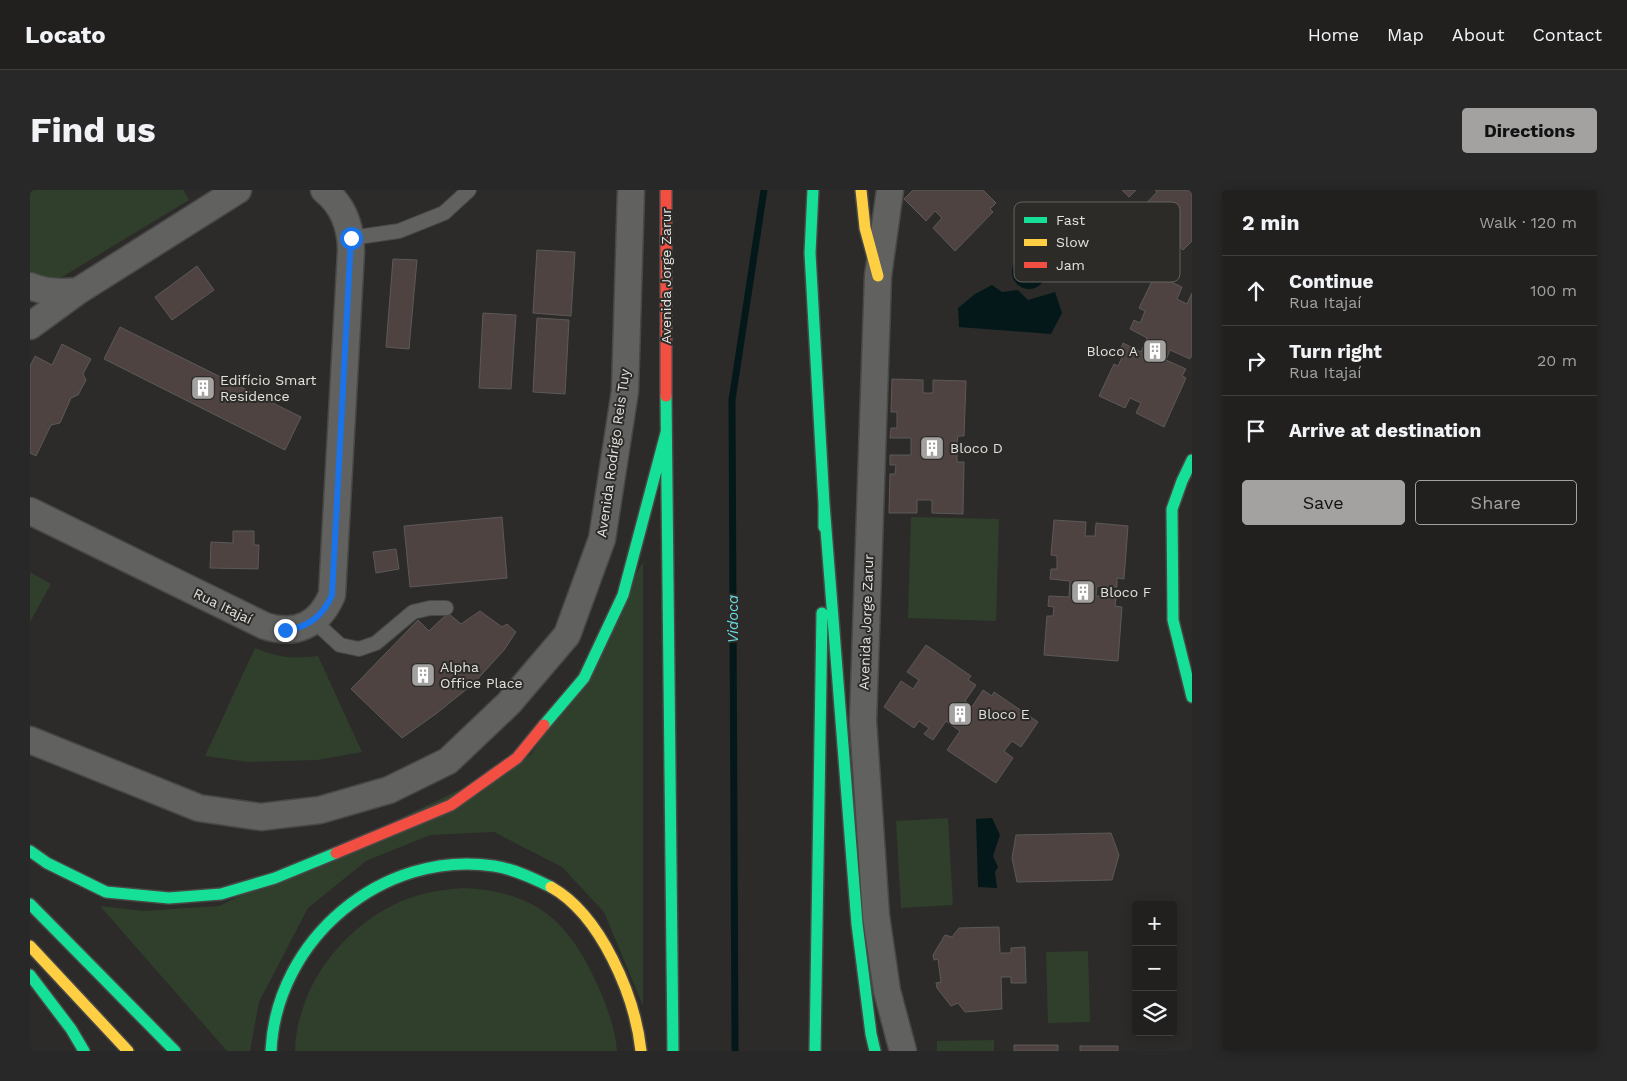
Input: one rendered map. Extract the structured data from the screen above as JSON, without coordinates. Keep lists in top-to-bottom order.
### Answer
{
  "streets": {
    "main road": ["Avenida Jorge Zarur"],
    "street": ["Avenida Rodrigo Reis Tuy", "Rua Itajaí"]
  },
  "water": ["Vidoca"],
  "places": {
    "building": [
      "Bloco A",
      "Edifício Smart Residence",
      "Bloco D",
      "Bloco F",
      "Alpha Office Place",
      "Bloco E"
    ]
  },
  "legend": ["Fast", "Slow", "Jam"],
  "page": {
    "header": "Locato",
    "nav": [
      "Home",
      "Map",
      "About",
      "Contact"
    ],
    "buttons": [
      "Directions",
      ["Save", "Share"]
    ],
    "title": "Find us",
    "heading": ["2 min", "Walk · 120 m"],
    "list": [
      ["Continue", "Rua Itajaí", "100 m"],
      ["Turn right", "Rua Itajaí", "20 m"],
      "Arrive at destination"
    ],
    "map_buttons": ["+", "−"]
  }
}
